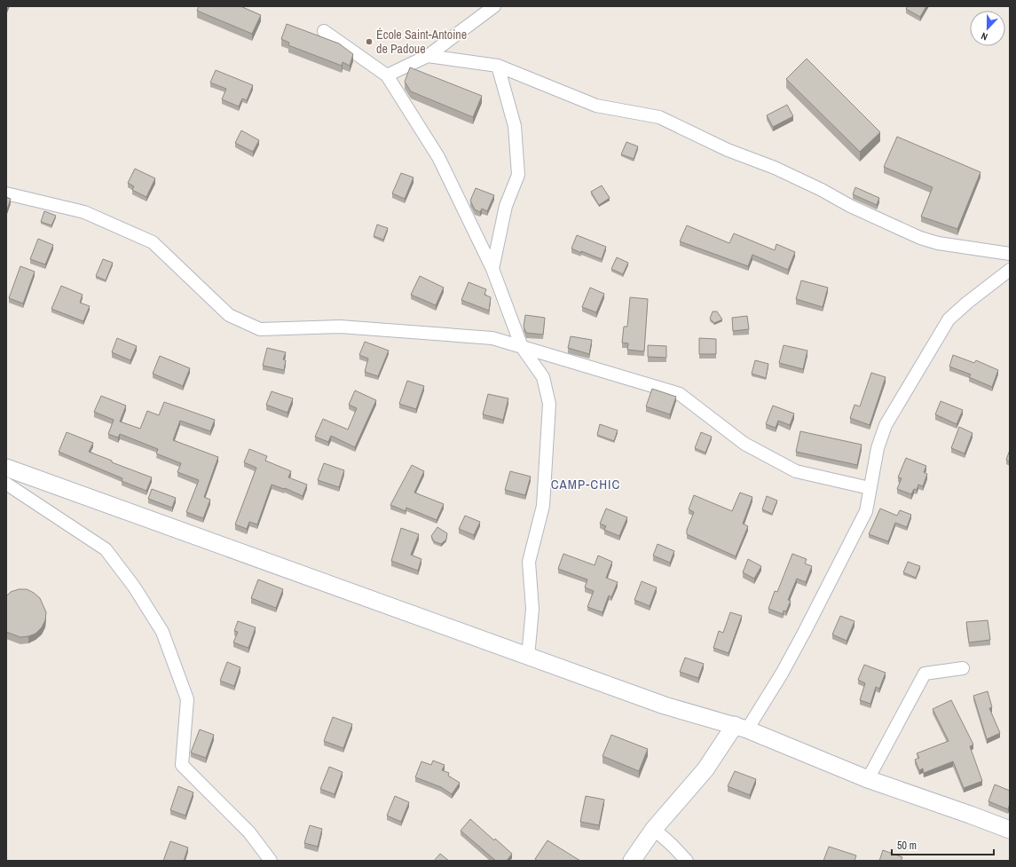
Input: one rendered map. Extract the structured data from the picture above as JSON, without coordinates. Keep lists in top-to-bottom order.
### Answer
{
  "districts": ["CAMP-CHIC"],
  "places": ["École Saint-Antoine de Padoue"],
  "scale_bar": "50 m",
  "north": "bottom"
}
